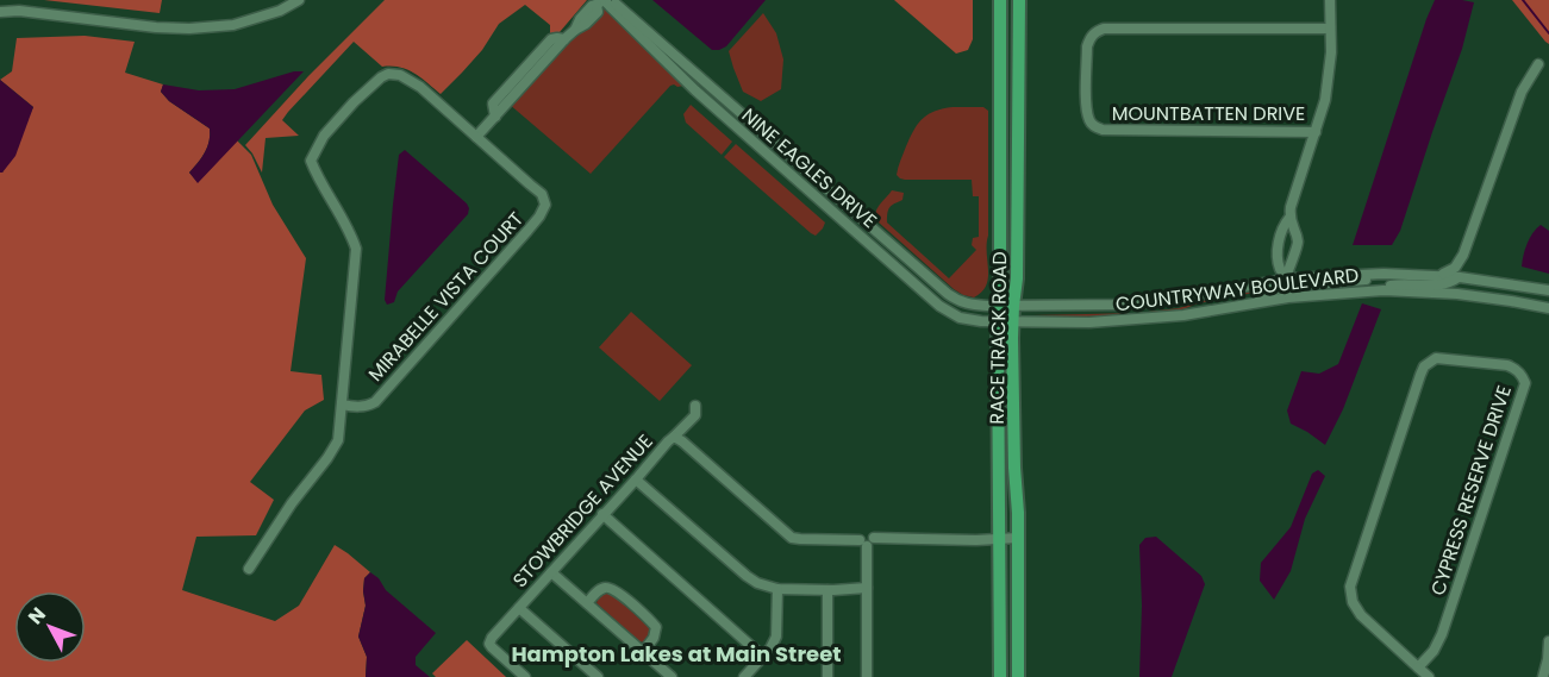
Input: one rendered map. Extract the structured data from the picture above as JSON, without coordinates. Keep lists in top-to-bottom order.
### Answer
{
  "streets": {
    "main road": ["RACE TRACK ROAD"],
    "street": [
      "MOUNTBATTEN DRIVE",
      "NINE EAGLES DRIVE",
      "COUNTRYWAY BOULEVARD",
      "MIRABELLE VISTA COURT",
      "CYPRESS RESERVE DRIVE",
      "STOWBRIDGE AVENUE"
    ]
  },
  "crossings": [
    ["NINE EAGLES DRIVE", "COUNTRYWAY BOULEVARD"],
    ["NINE EAGLES DRIVE", "RACE TRACK ROAD"],
    ["COUNTRYWAY BOULEVARD", "RACE TRACK ROAD"],
    ["RACE TRACK ROAD", "STOWBRIDGE AVENUE"]
  ],
  "districts": ["Hampton Lakes at Main Street"],
  "north": "top left"
}
